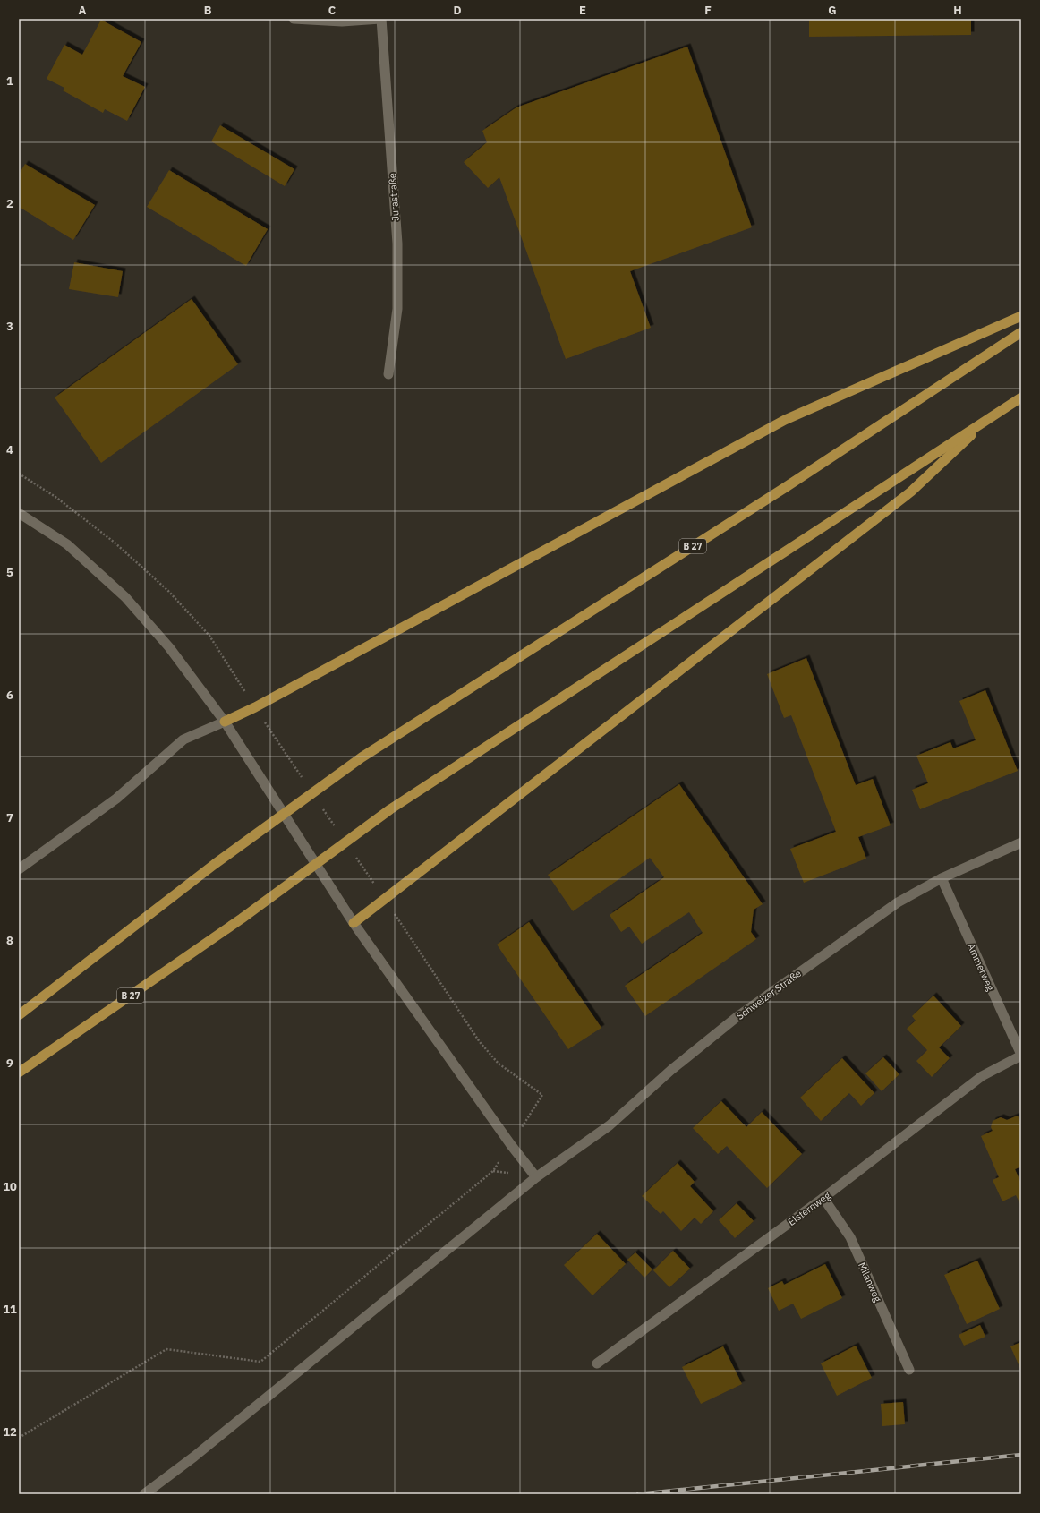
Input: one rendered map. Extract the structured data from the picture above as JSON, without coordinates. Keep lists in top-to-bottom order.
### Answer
{
  "streets": {
    "highway": ["B 27"],
    "street": [
      "Jurastraße",
      "Ammerweg",
      "Schweizer Straße",
      "Elsternweg",
      "Milanweg"
    ]
  },
  "crossings": [
    ["Ammerweg", "Schweizer Straße"],
    ["Ammerweg", "Elsternweg"],
    ["Elsternweg", "Milanweg"]
  ],
  "grid": {
    "columns": [
      "A",
      "B",
      "C",
      "D",
      "E",
      "F",
      "G",
      "H"
    ],
    "rows": [
      "1",
      "2",
      "3",
      "4",
      "5",
      "6",
      "7",
      "8",
      "9",
      "10",
      "11",
      "12"
    ]
  }
}
